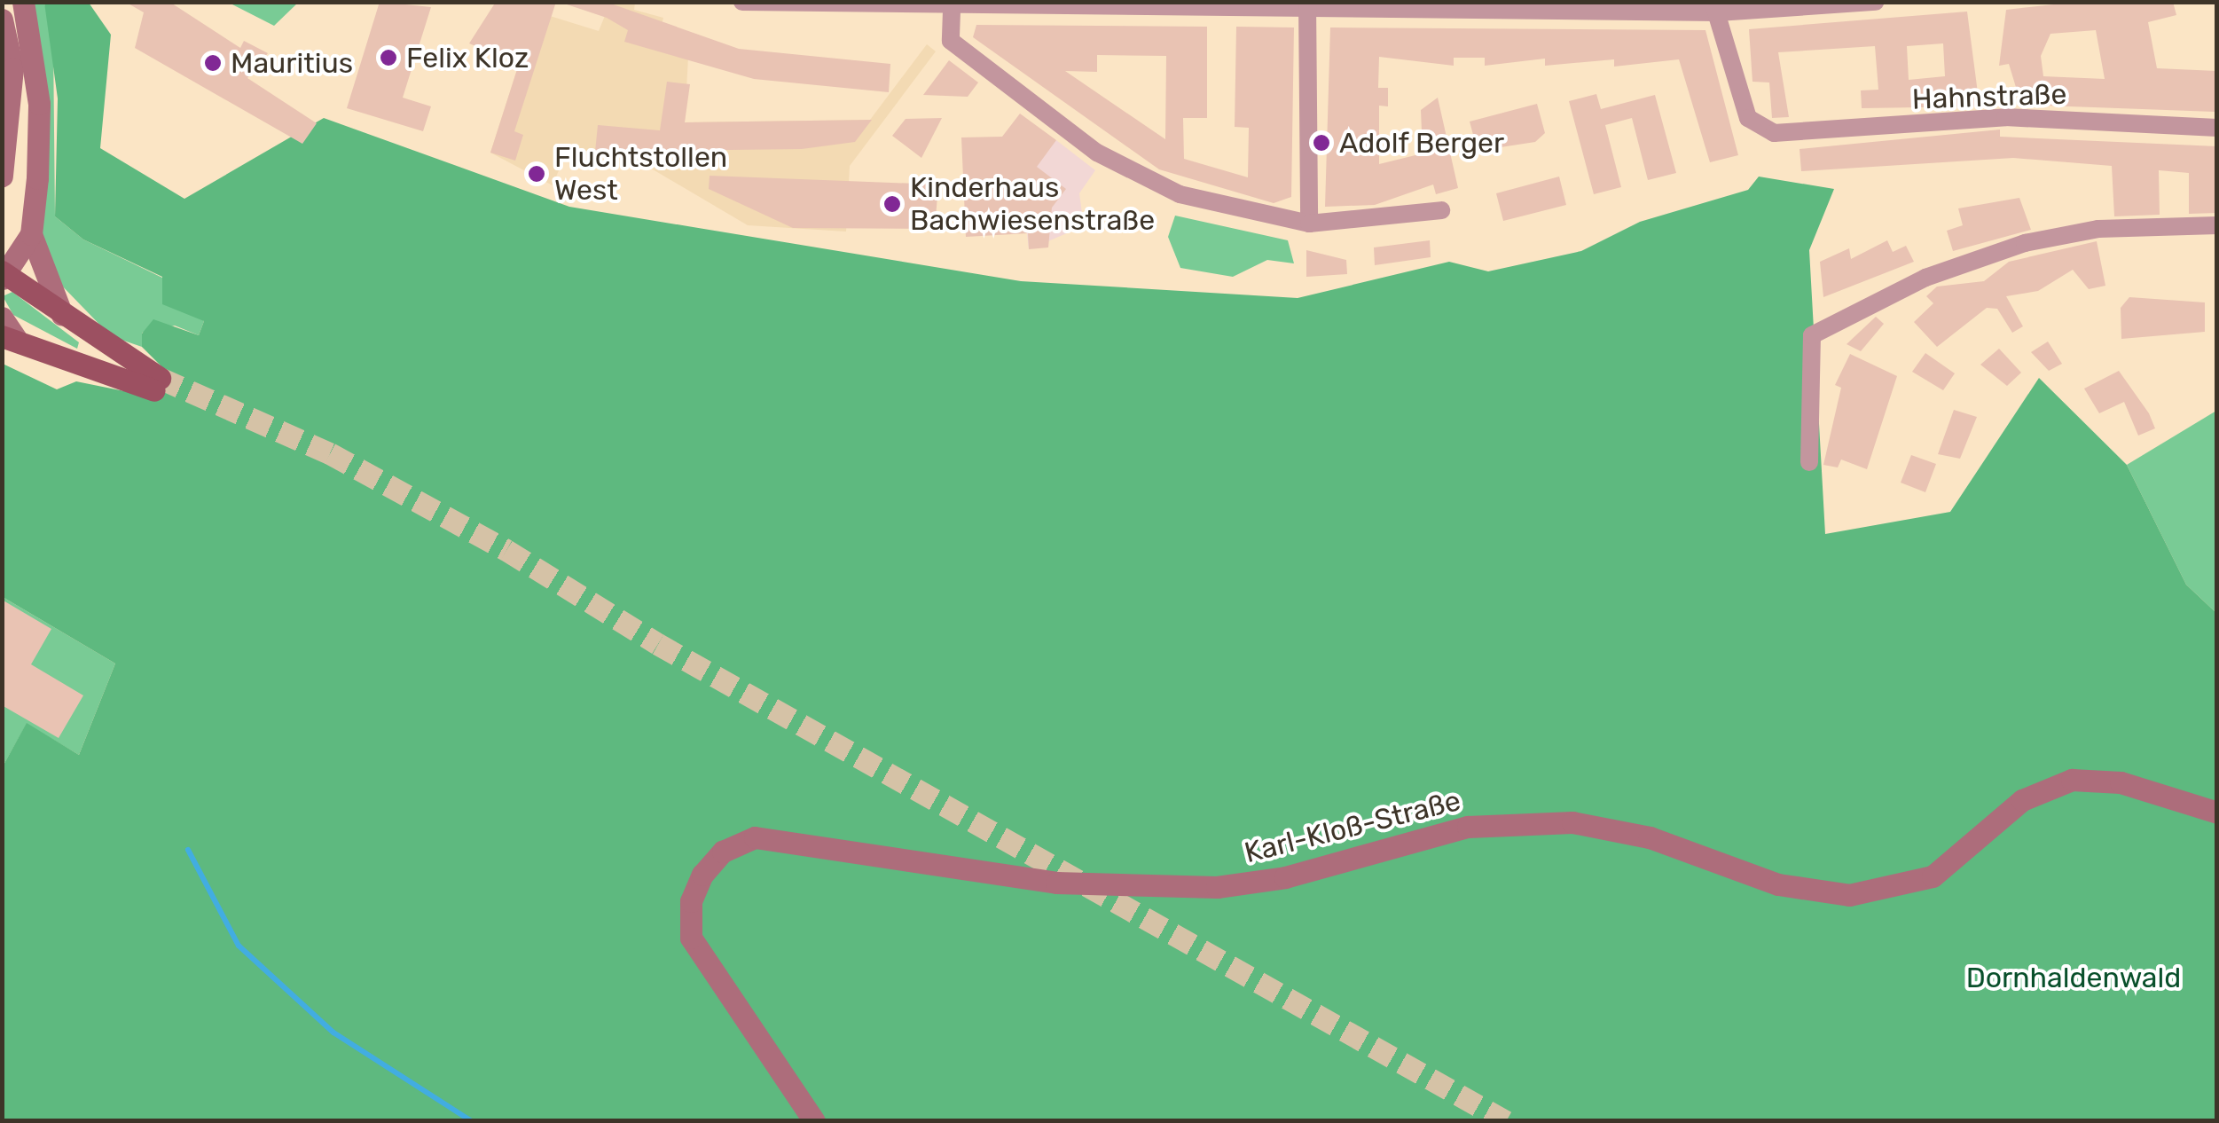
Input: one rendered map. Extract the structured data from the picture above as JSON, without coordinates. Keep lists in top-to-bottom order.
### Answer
{
  "streets": {
    "main road": ["Karl-Kloß-Straße"],
    "street": ["Hahnstraße"]
  },
  "parks": ["Dornhaldenwald"],
  "places": [
    "Felix Kloz",
    "Mauritius",
    "Adolf Berger",
    "Fluchtstollen West",
    "Kinderhaus Bachwiesenstraße"
  ]
}
